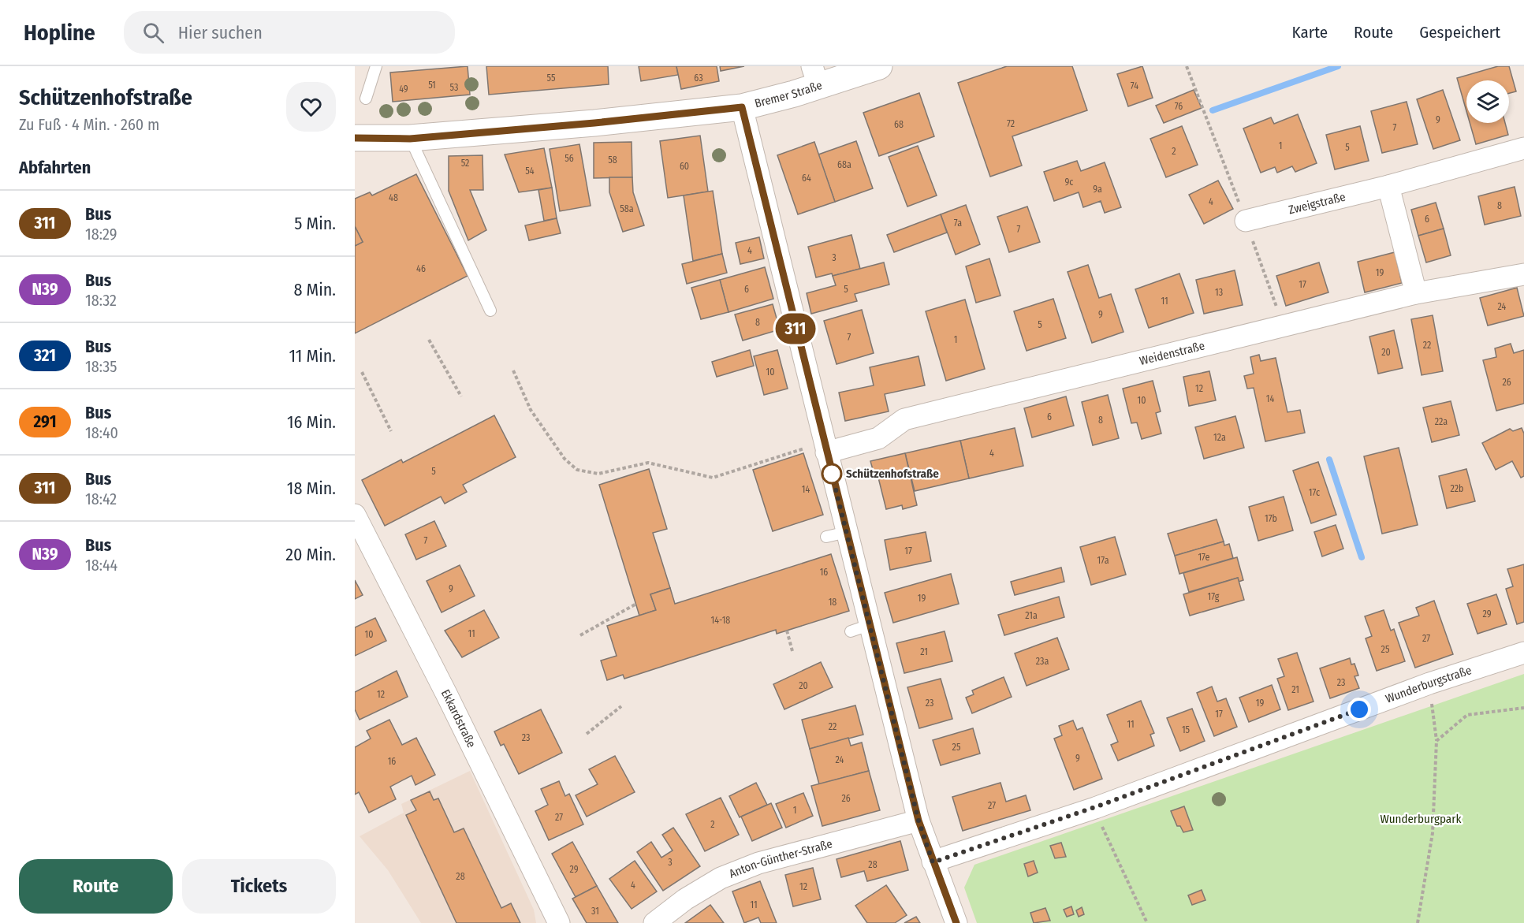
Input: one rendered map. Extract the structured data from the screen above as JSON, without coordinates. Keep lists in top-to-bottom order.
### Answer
{
  "streets": {
    "street": [
      "Bremer Straße",
      "Zweigstraße",
      "Weidenstraße",
      "Wunderburgstraße",
      "Ekkardstraße",
      "Anton-Günther-Straße"
    ]
  },
  "parks": ["Wunderburgpark"],
  "places": ["Schützenhofstraße"],
  "lines": ["bus line 311"],
  "house_numbers": [
    "55",
    "63",
    "51",
    "74",
    "53",
    "49",
    "76",
    "9",
    "72",
    "68",
    "7",
    "1",
    "5",
    "2",
    "56",
    "58",
    "52",
    "68a",
    "60",
    "54",
    "64",
    "9c",
    "9a",
    "48",
    "4",
    "8",
    "58a",
    "6",
    "7a",
    "7",
    "4",
    "3",
    "46",
    "19",
    "17",
    "6",
    "5",
    "13",
    "11",
    "24",
    "9",
    "8",
    "5",
    "7",
    "1",
    "22",
    "20",
    "10",
    "26",
    "12",
    "14",
    "10",
    "6",
    "8",
    "22a",
    "12a",
    "4",
    "5",
    "22b",
    "14",
    "17c",
    "17b",
    "7",
    "17",
    "17e",
    "17a",
    "16",
    "9",
    "17g",
    "19",
    "18",
    "29",
    "21a",
    "14-18",
    "11",
    "10",
    "27",
    "25",
    "21",
    "23a",
    "23",
    "20",
    "21",
    "12",
    "23",
    "19",
    "17",
    "11",
    "22",
    "15",
    "23",
    "25",
    "9",
    "24",
    "16",
    "26",
    "27",
    "1",
    "27",
    "2",
    "3",
    "28",
    "29",
    "28",
    "4",
    "12",
    "11",
    "31"
  ],
  "page": {
    "header": "Hopline",
    "search": "Hier suchen",
    "nav": ["Karte", "Route", "Gespeichert"],
    "heading": [
      ["Schützenhofstraße", "Zu Fuß · 4 Min. · 260 m"],
      "Abfahrten"
    ],
    "on_map": "311",
    "list": [
      {
        "mark": "311",
        "name": "Bus",
        "note": "18:29",
        "value": "5 Min."
      },
      {
        "mark": "N39",
        "name": "Bus",
        "note": "18:32",
        "value": "8 Min."
      },
      {
        "mark": "321",
        "name": "Bus",
        "note": "18:35",
        "value": "11 Min."
      },
      {
        "mark": "291",
        "name": "Bus",
        "note": "18:40",
        "value": "16 Min."
      },
      {
        "mark": "311",
        "name": "Bus",
        "note": "18:42",
        "value": "18 Min."
      },
      {
        "mark": "N39",
        "name": "Bus",
        "note": "18:44",
        "value": "20 Min."
      }
    ],
    "buttons": ["Route", "Tickets"]
  }
}
